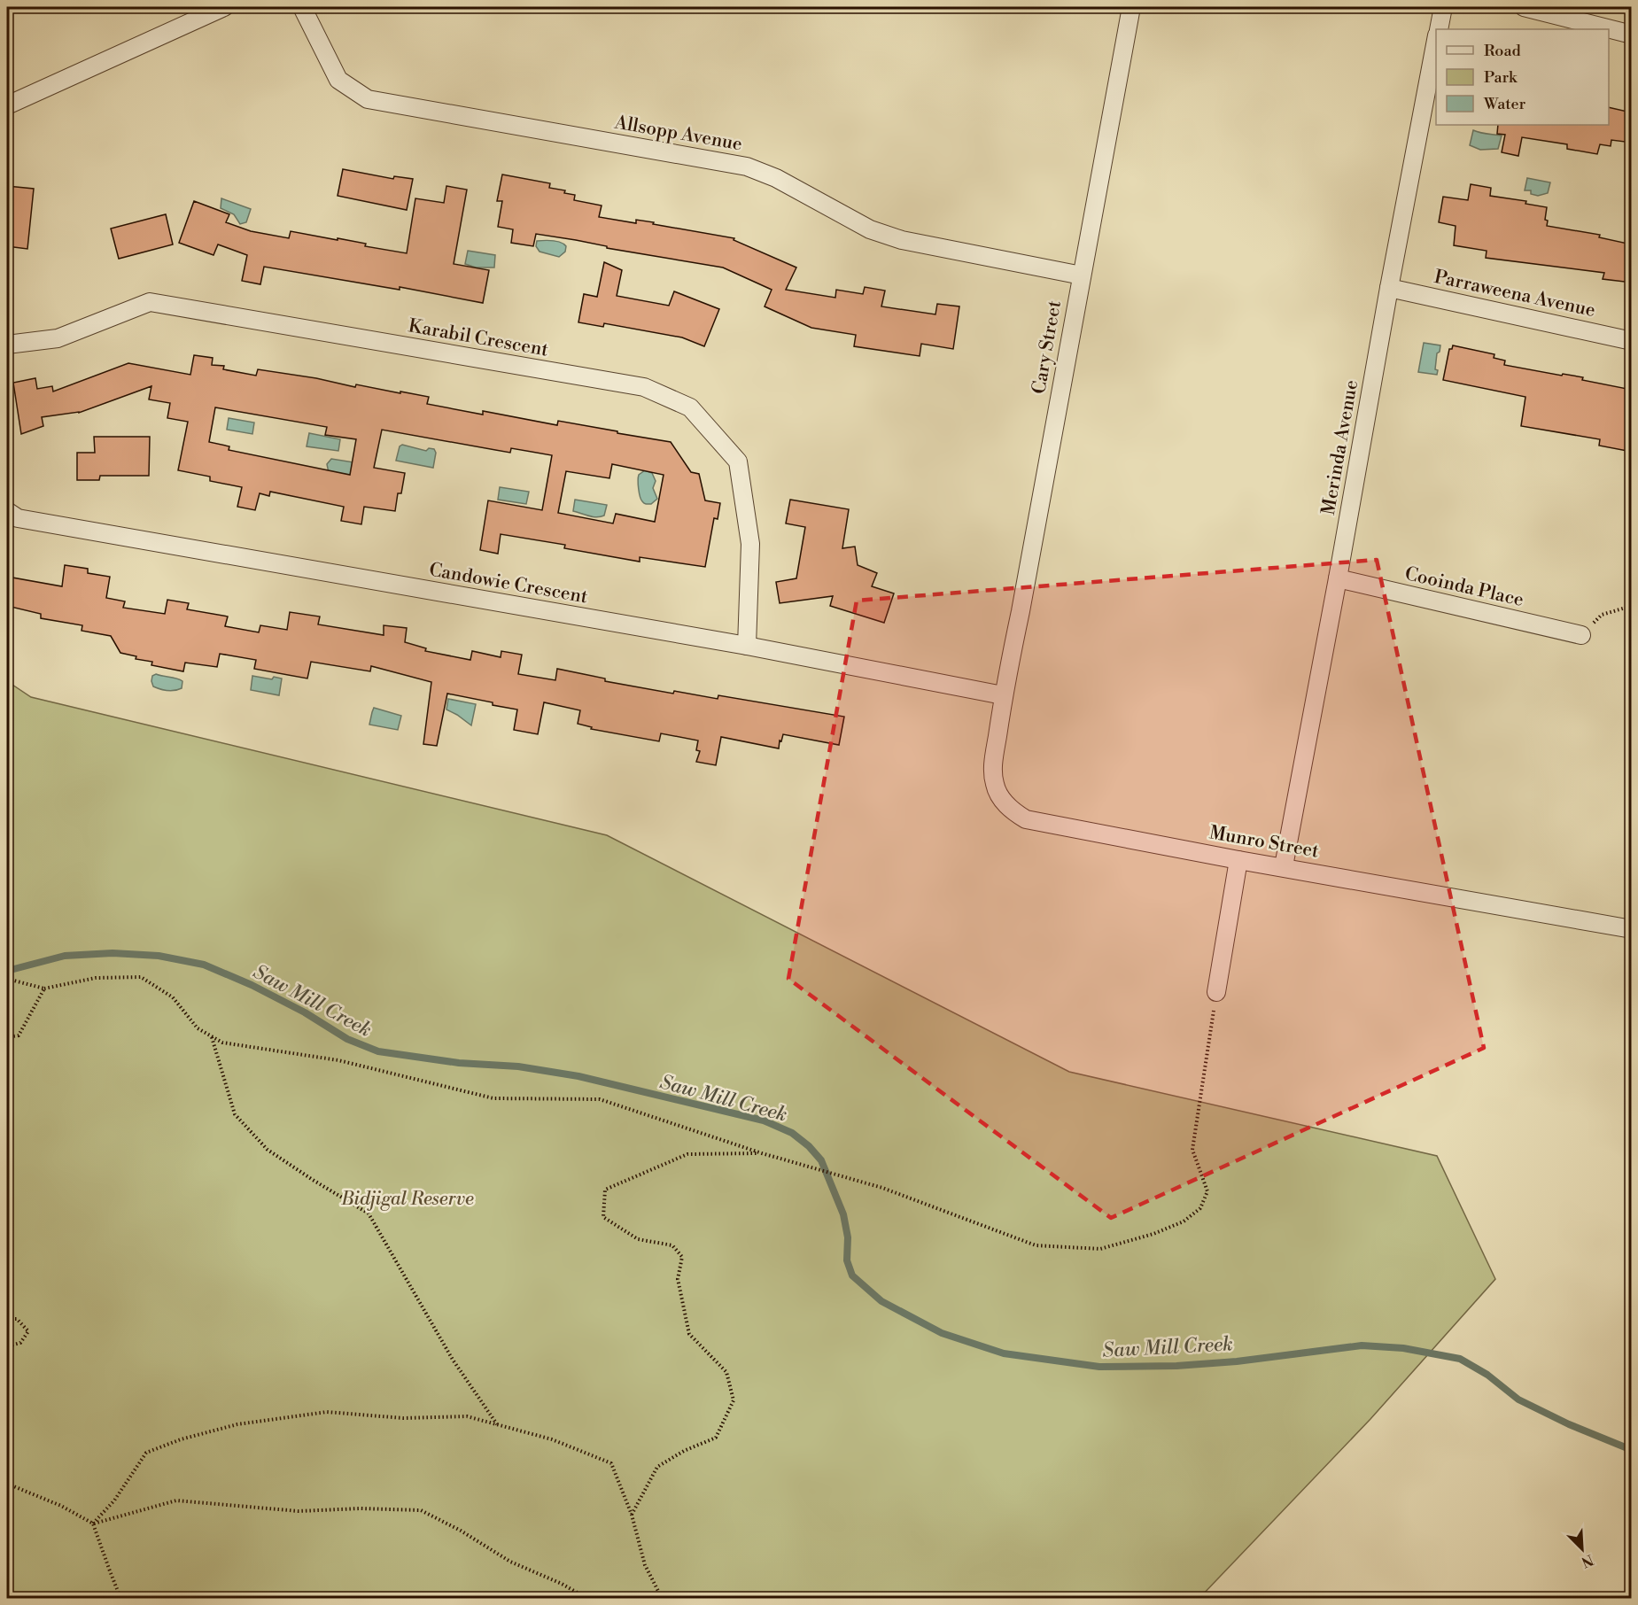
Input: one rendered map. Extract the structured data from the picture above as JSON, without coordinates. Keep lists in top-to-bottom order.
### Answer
{
  "streets": {
    "street": [
      "Allsopp Avenue",
      "Parraweena Avenue",
      "Karabil Crescent",
      "Cary Street",
      "Merinda Avenue",
      "Candowie Crescent",
      "Cooinda Place",
      "Munro Street"
    ]
  },
  "crossings": [
    ["Allsopp Avenue", "Cary Street"],
    ["Parraweena Avenue", "Merinda Avenue"],
    ["Karabil Crescent", "Candowie Crescent"],
    ["Cary Street", "Candowie Crescent"],
    ["Cary Street", "Munro Street"],
    ["Merinda Avenue", "Cooinda Place"],
    ["Merinda Avenue", "Munro Street"],
    ["Candowie Crescent", "Munro Street"]
  ],
  "water": ["Saw Mill Creek"],
  "parks": ["Bidjigal Reserve"],
  "legend": ["Road", "Park", "Water"],
  "north": "bottom right"
}
